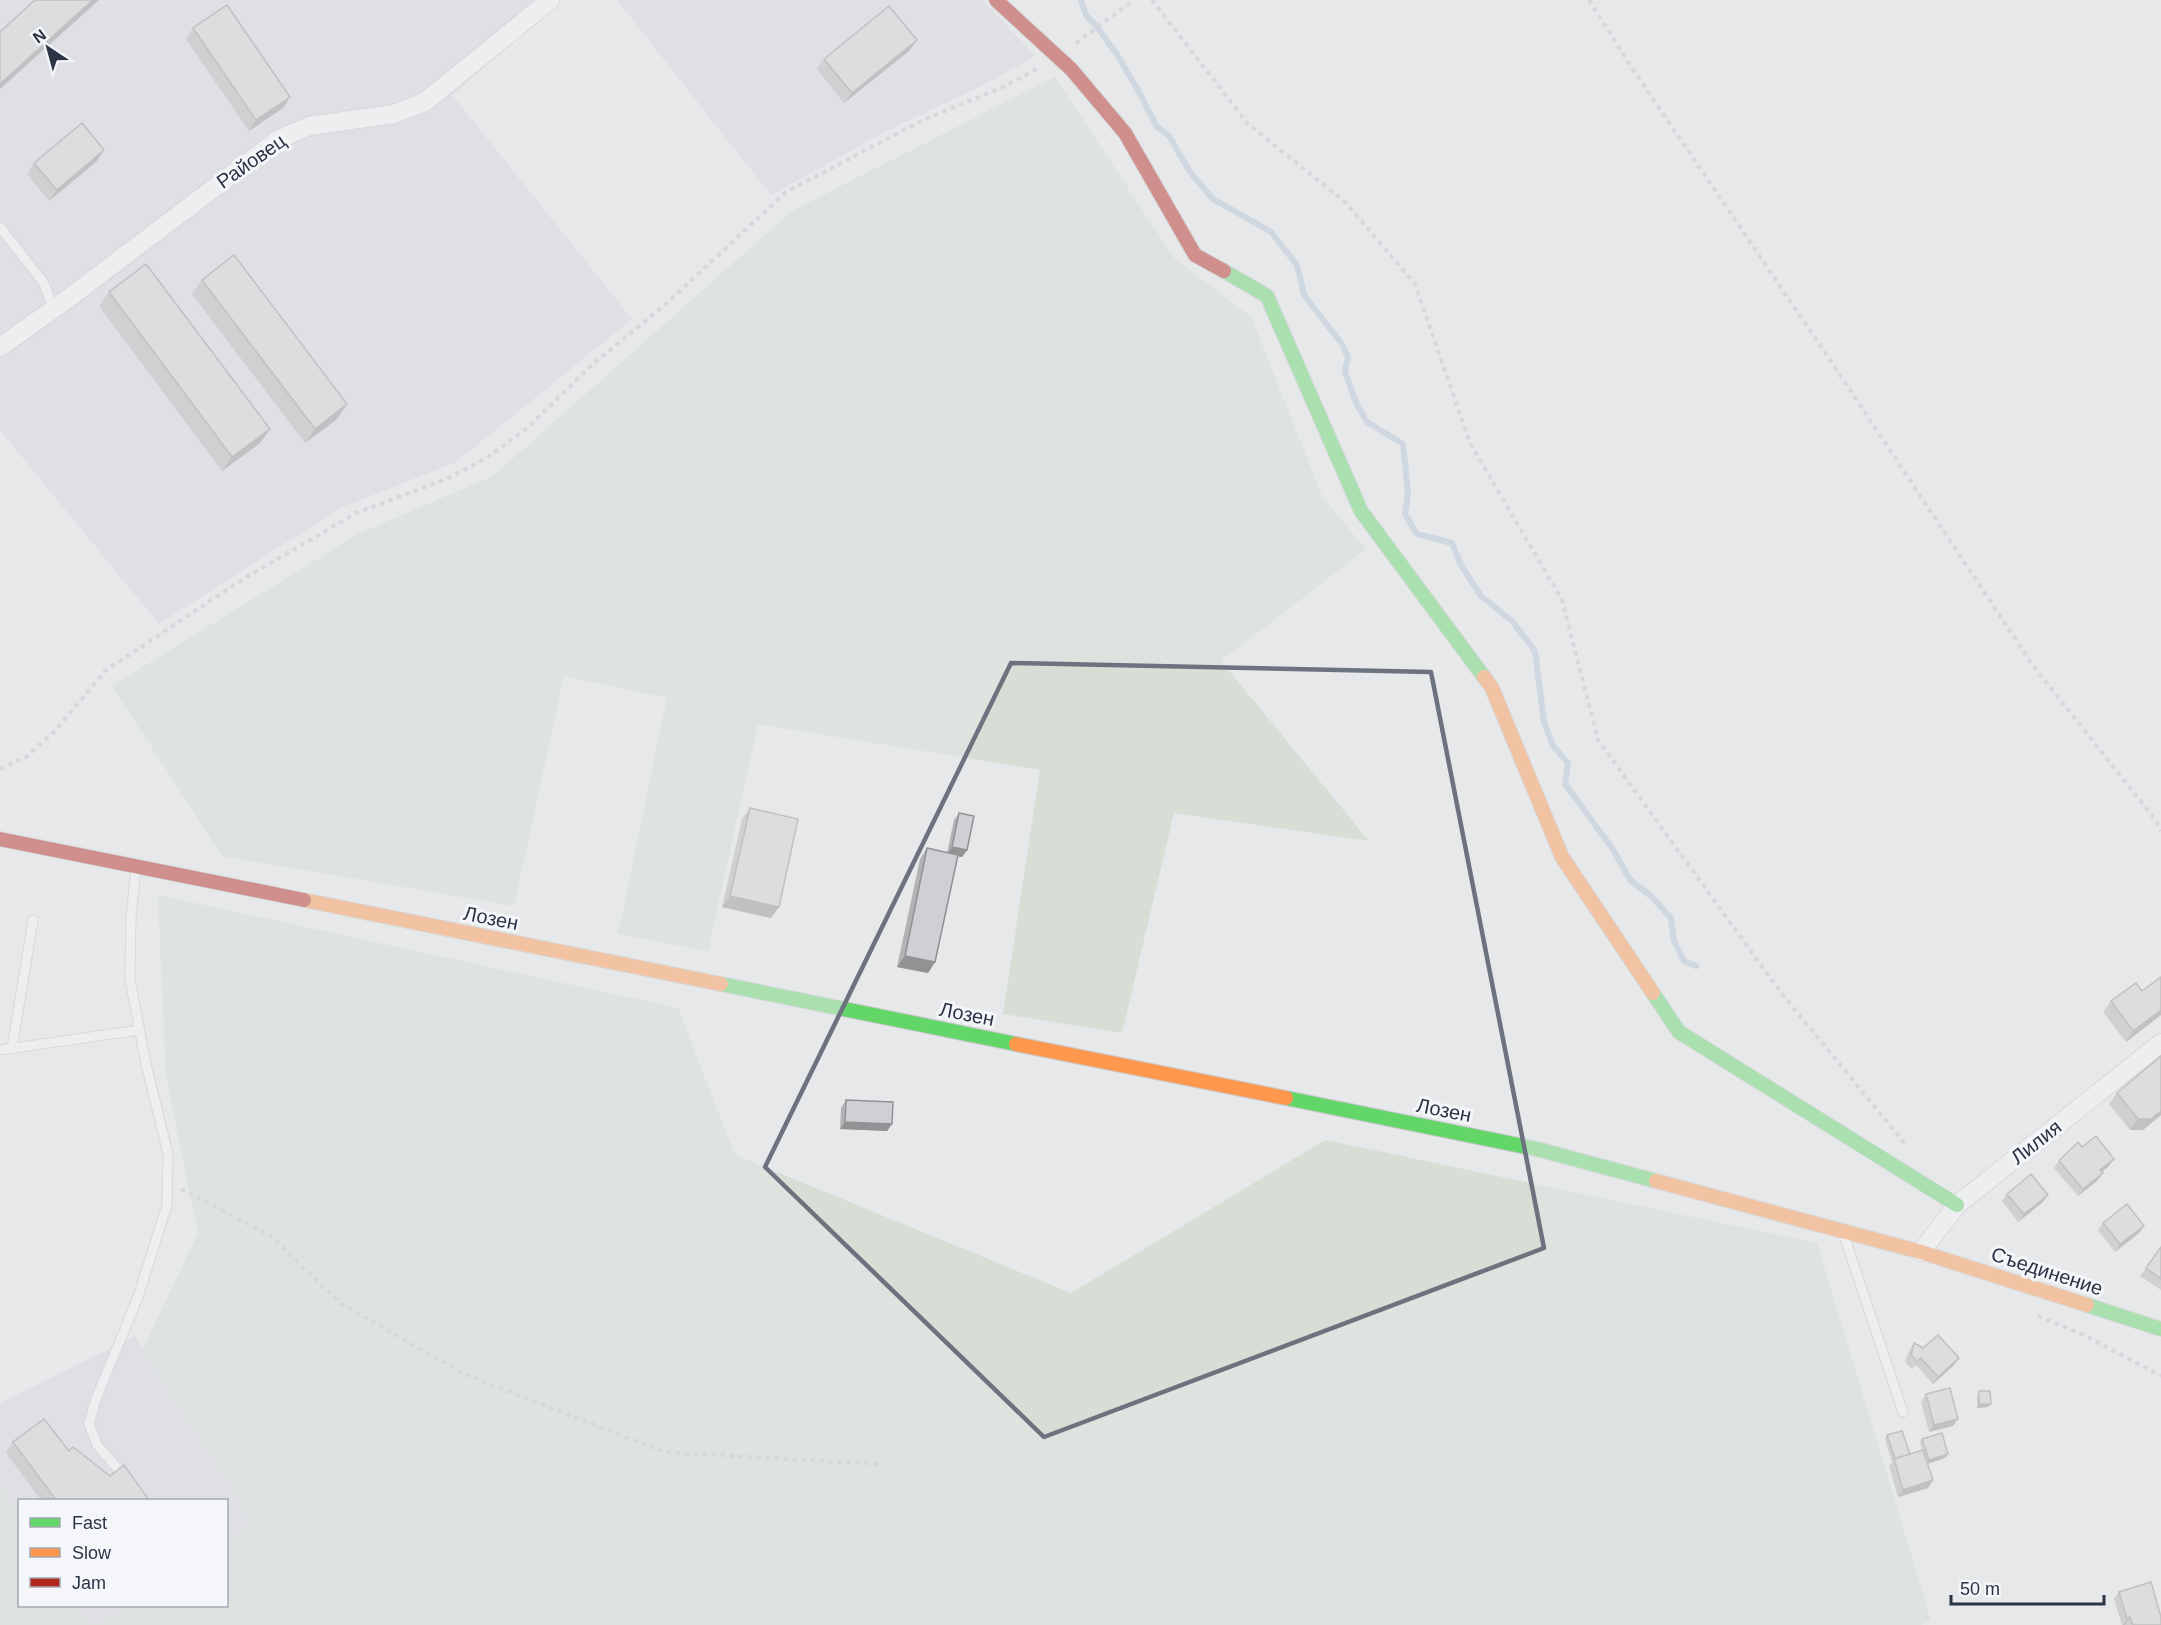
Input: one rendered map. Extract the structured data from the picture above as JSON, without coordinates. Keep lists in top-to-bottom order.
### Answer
{
  "streets": {
    "street": [
      "Райовец",
      "Лозен",
      "Лилия",
      "Съединение"
    ]
  },
  "crossings": [
    ["Лозен", "Лилия"],
    ["Лозен", "Съединение"],
    ["Лилия", "Съединение"]
  ],
  "legend": ["Fast", "Slow", "Jam"],
  "scale_bar": "50 m",
  "north": "top left"
}
